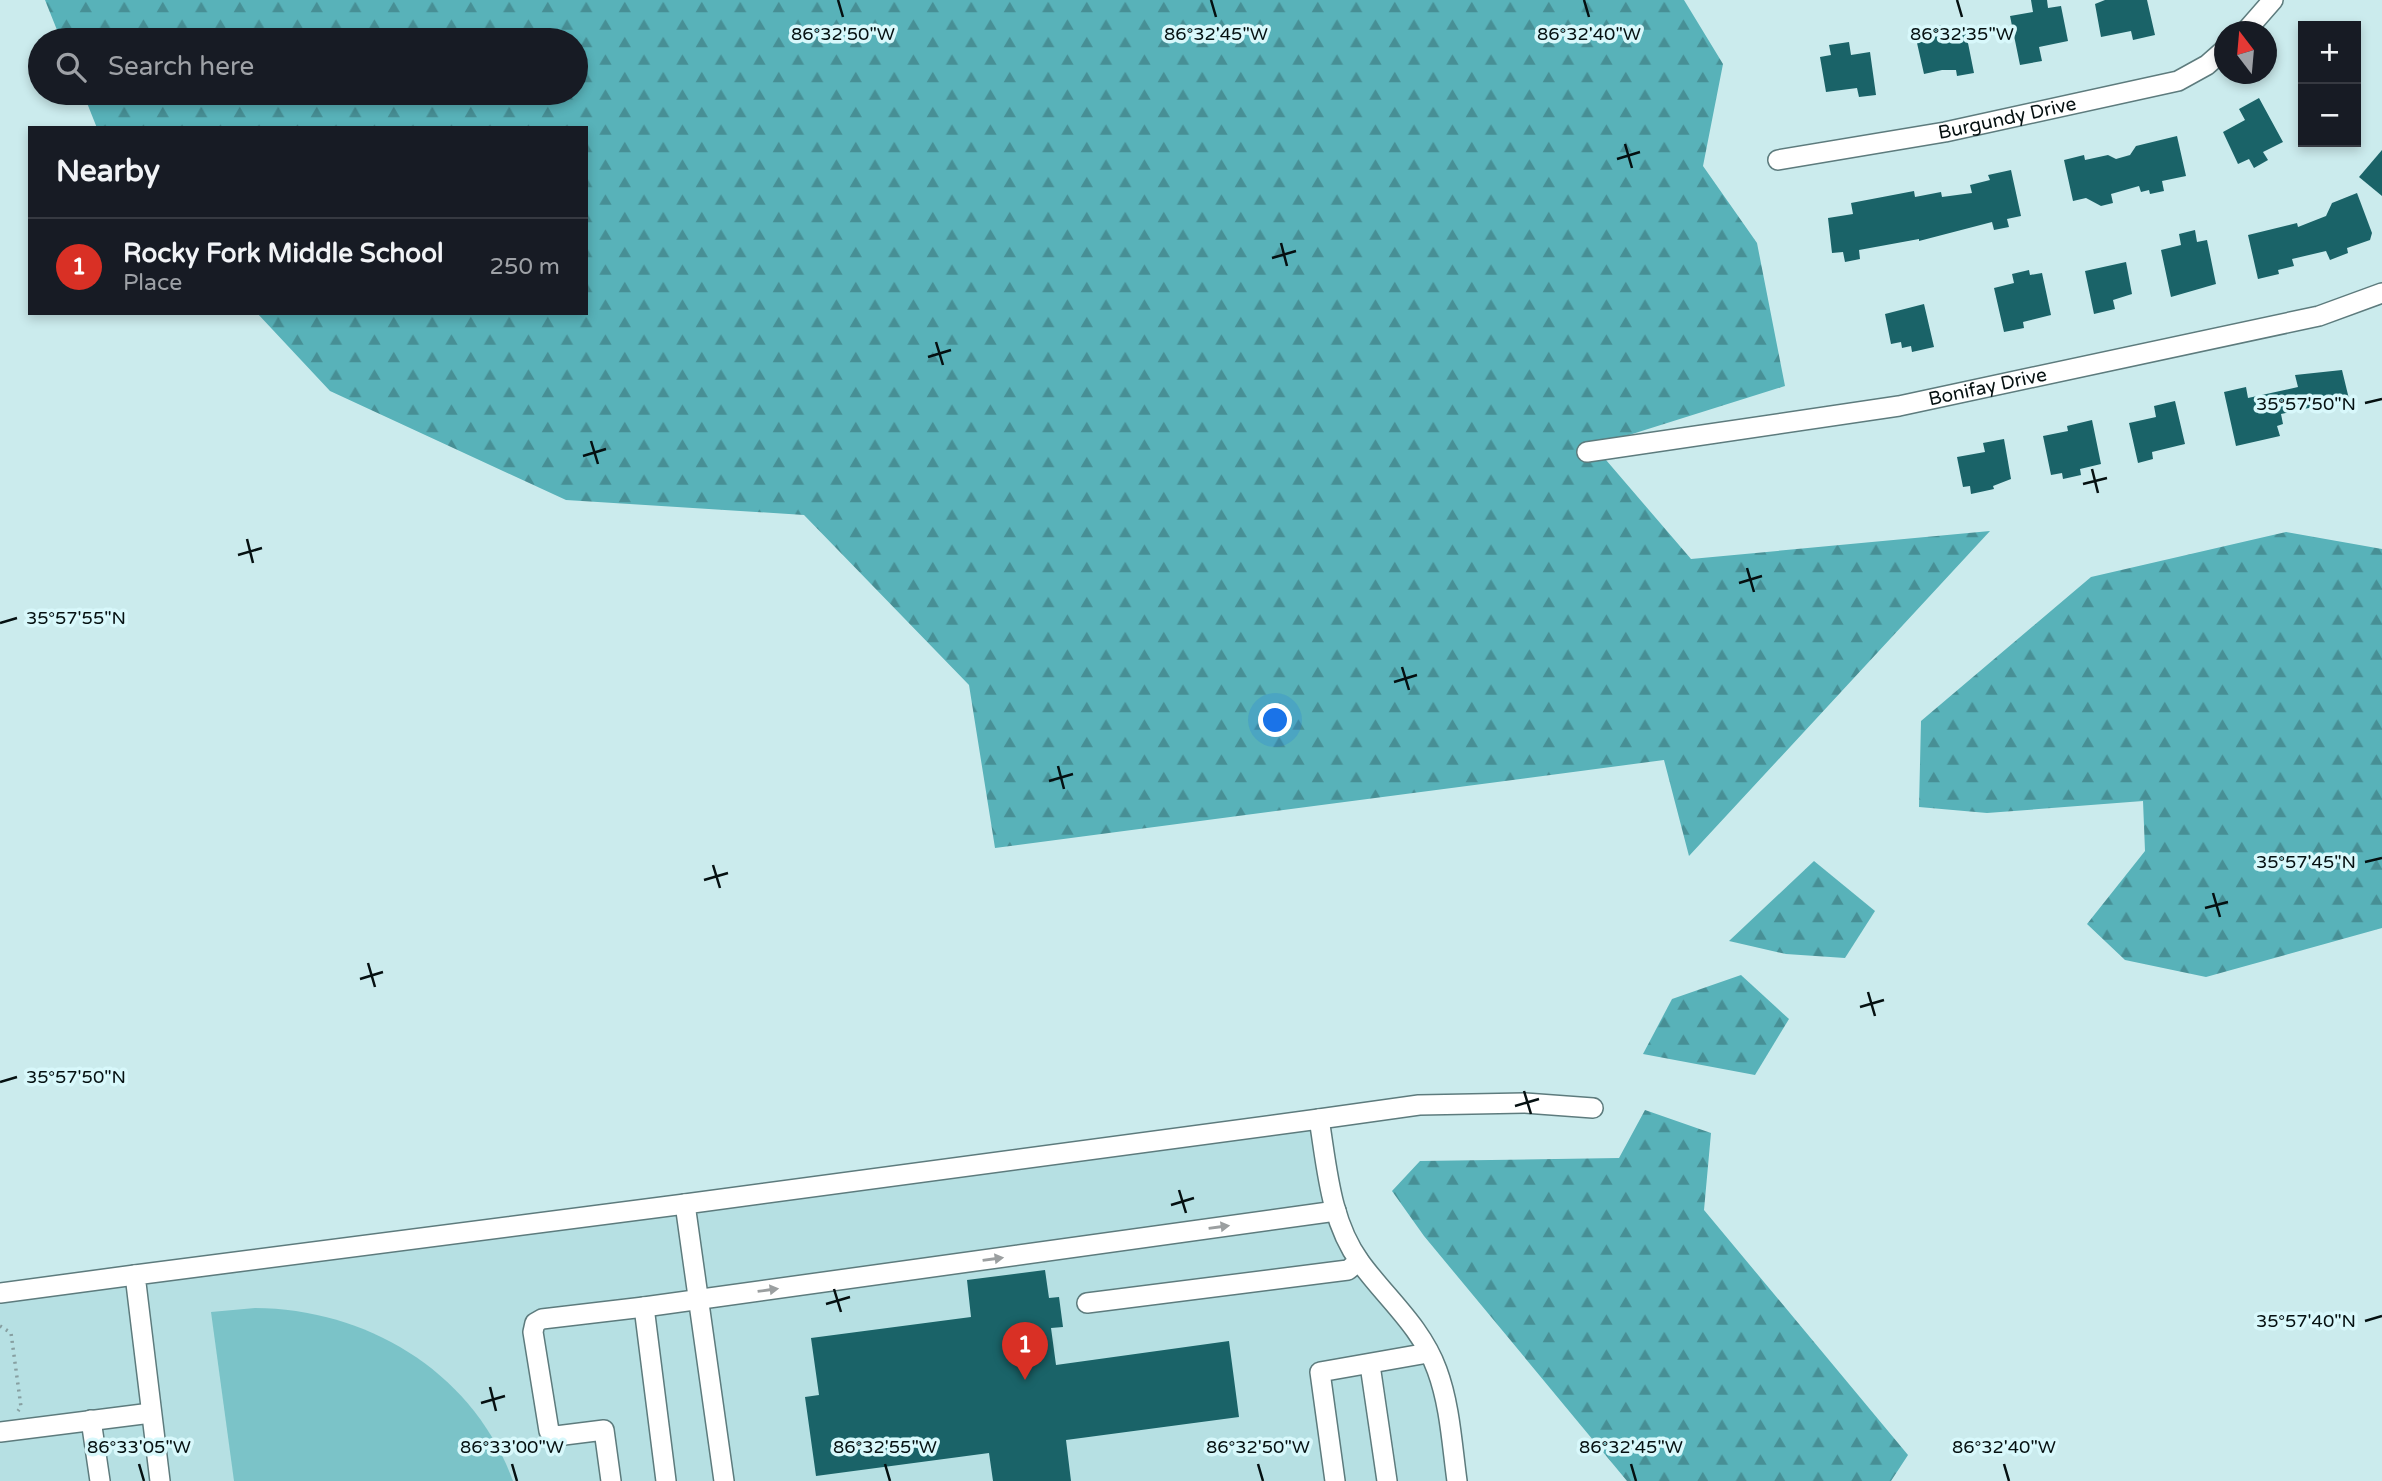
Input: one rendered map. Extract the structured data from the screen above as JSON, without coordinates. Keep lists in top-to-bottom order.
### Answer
{
  "streets": {
    "street": ["Burgundy Drive", "Bonifay Drive"]
  },
  "north": "top",
  "page": {
    "map_buttons": ["+", "−"],
    "search": "Search here",
    "heading": "Nearby",
    "list": [
      {
        "mark": "1",
        "name": "Rocky Fork Middle School",
        "note": "Place",
        "value": "250 m"
      }
    ],
    "pins": "1"
  },
  "coordinates": [
    "86°32'50\"W",
    "86°32'45\"W",
    "86°32'40\"W",
    "86°32'35\"W",
    "35°57'50\"N",
    "35°57'55\"N",
    "35°57'45\"N",
    "35°57'40\"N",
    "86°33'05\"W",
    "86°33'00\"W",
    "86°32'55\"W"
  ]
}
